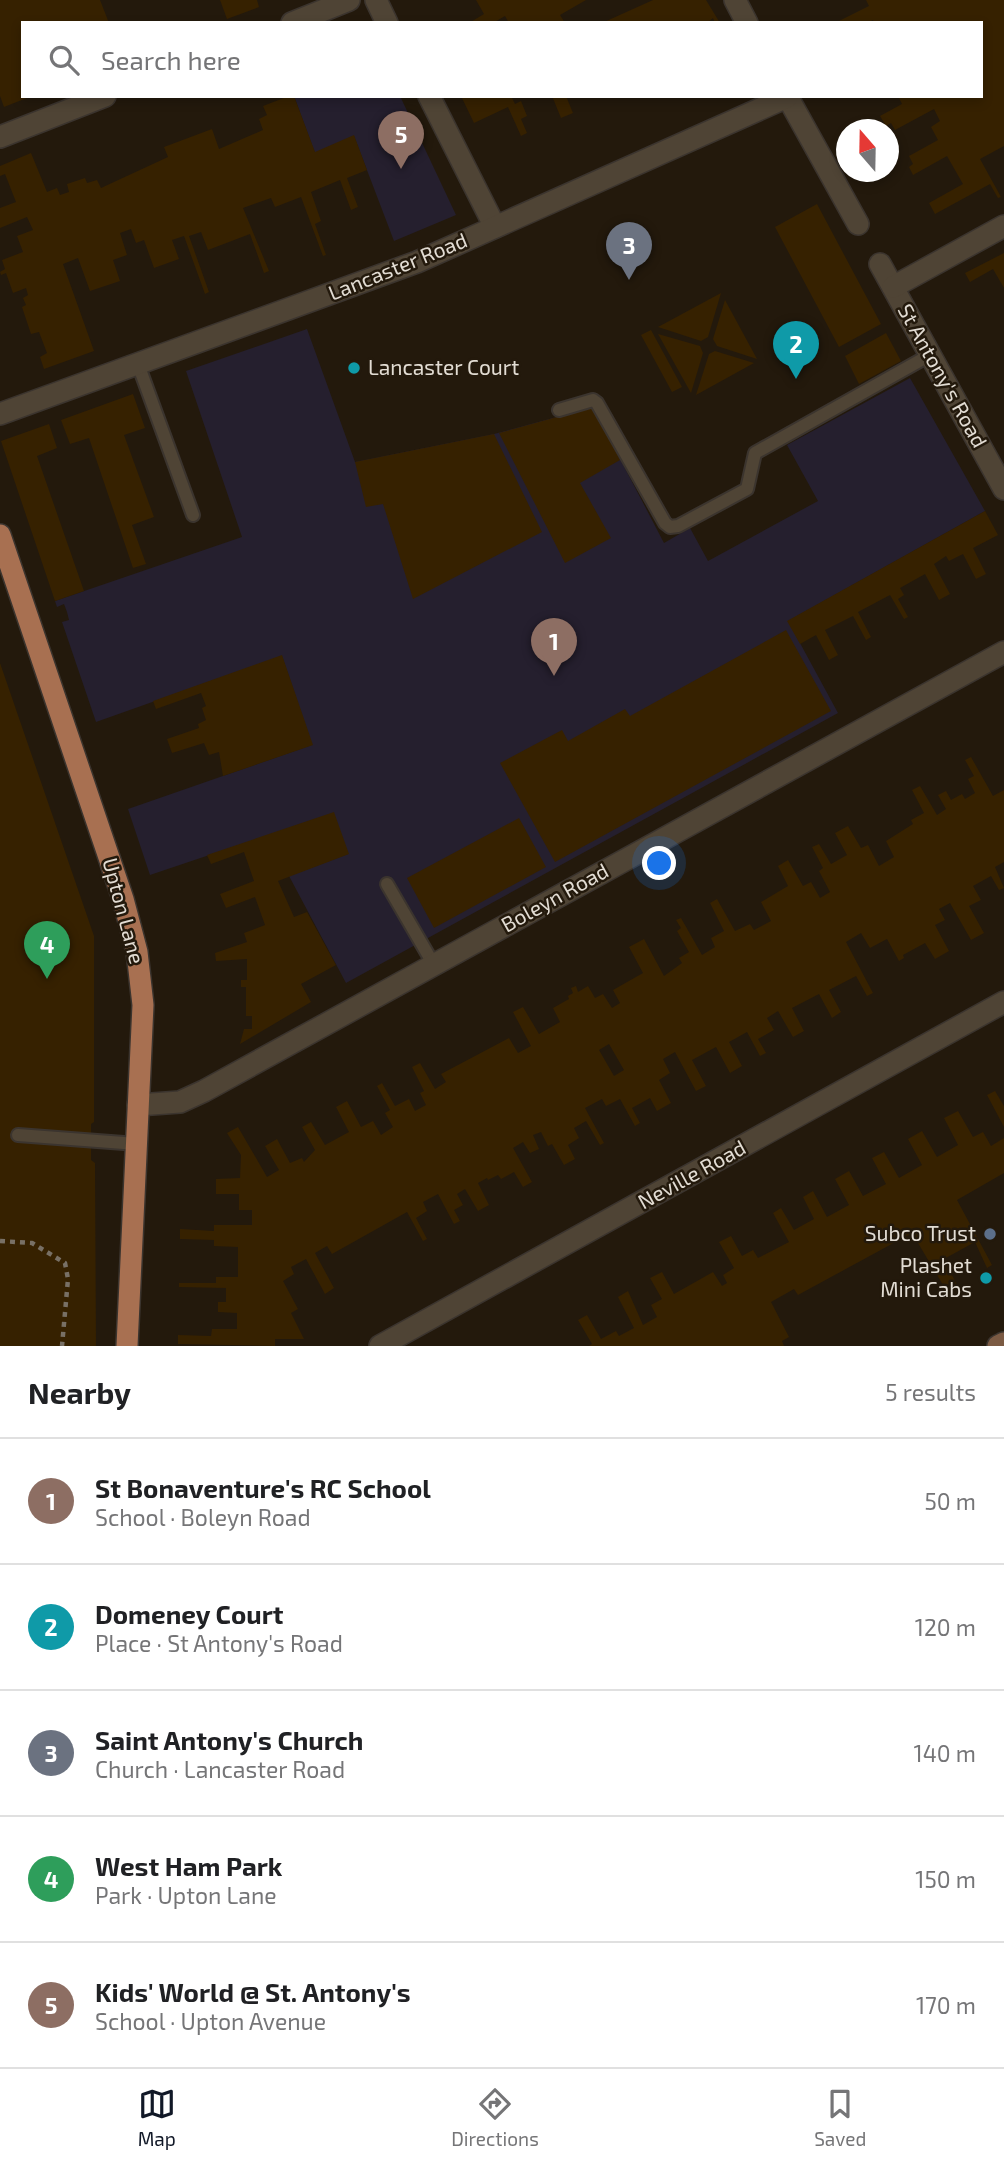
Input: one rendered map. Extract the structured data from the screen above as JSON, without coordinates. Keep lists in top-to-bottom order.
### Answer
{
  "streets": {
    "main road": ["Upton Lane"],
    "street": [
      "Lancaster Road",
      "St Antony's Road",
      "Boleyn Road",
      "Neville Road"
    ]
  },
  "crossings": [
    ["Boleyn Road", "Upton Lane"]
  ],
  "places": ["Lancaster Court", "Subco Trust", "Plashet Mini Cabs"],
  "north": "top",
  "page": {
    "search": "Search here",
    "pins": [
      "5",
      "3",
      "2",
      "1",
      "4"
    ],
    "heading": ["Nearby", "5 results"],
    "list": [
      {
        "mark": "1",
        "name": "St Bonaventure's RC School",
        "note": "School · Boleyn Road",
        "value": "50 m"
      },
      {
        "mark": "2",
        "name": "Domeney Court",
        "note": "Place · St Antony's Road",
        "value": "120 m"
      },
      {
        "mark": "3",
        "name": "Saint Antony's Church",
        "note": "Church · Lancaster Road",
        "value": "140 m"
      },
      {
        "mark": "4",
        "name": "West Ham Park",
        "note": "Park · Upton Lane",
        "value": "150 m"
      },
      {
        "mark": "5",
        "name": "Kids' World @ St. Antony's",
        "note": "School · Upton Avenue",
        "value": "170 m"
      }
    ],
    "nav": ["Map", "Directions", "Saved"]
  }
}
